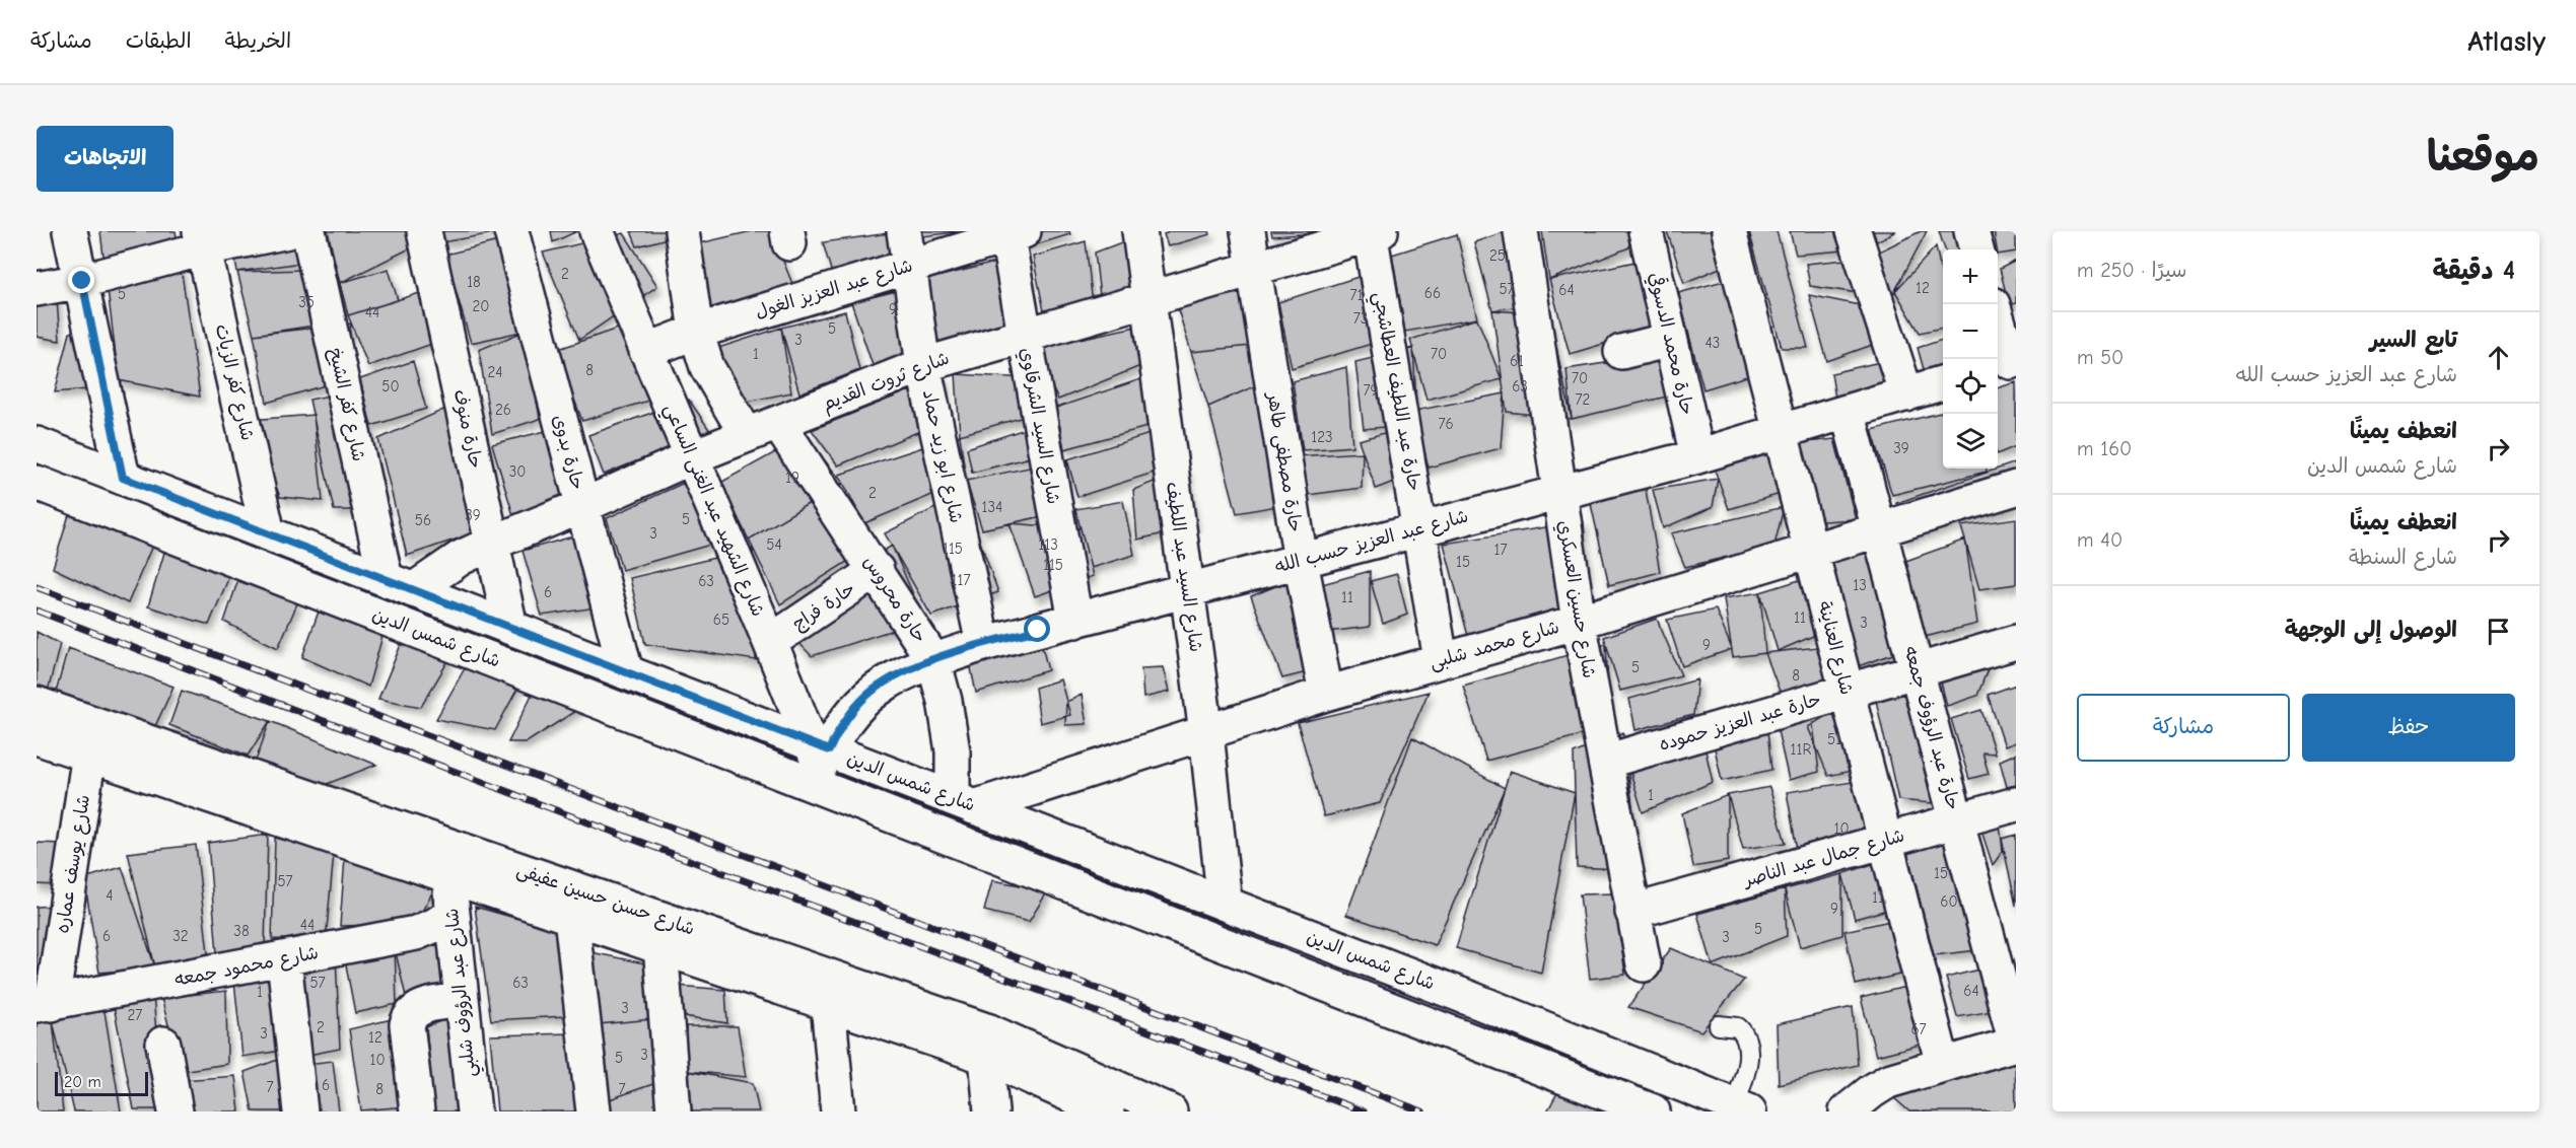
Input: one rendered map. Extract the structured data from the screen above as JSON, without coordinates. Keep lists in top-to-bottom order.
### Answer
{
  "streets": {
    "street": [
      "شارع عبد العزيز الغول",
      "حارة محمد الدسوقي",
      "شارع ثروت القديم",
      "شارع كفر الزيات",
      "حارة عبد اللطيف العطاشجي",
      "شارع كفر الشيخ",
      "شارع السيد الشرقاوي",
      "حارة منوف",
      "حارة بدوى",
      "شارع ابو زيد حماد",
      "حارة مصطفى طاهر",
      "شارع الشهيد عبد الغنى الساعي",
      "شارع عبد العزيز حسب الله",
      "شارع السيد عبد اللطيف",
      "حارة محروس",
      "شارع حسين العسكري",
      "حارة فراج",
      "شارع شمس الدين",
      "شارع محمد شلبى",
      "شارع العناينة",
      "حارة عبد العزيز حموده",
      "حارة عبد الرؤوف جمعه",
      "شارع جمال عبد الناصر",
      "شارع يوسف عماره",
      "شارع حسن حسين عفيفى",
      "شارع محمود جمعه",
      "شارع عبد الرؤوف شلبي"
    ]
  },
  "crossings": [
    ["شارع عبد العزيز الغول", "شارع السيد الشرقاوي"],
    ["شارع عبد العزيز الغول", "شارع ابو زيد حماد"],
    ["شارع عبد العزيز الغول", "شارع الشهيد عبد الغنى الساعي"],
    ["حارة محمد الدسوقي", "شارع عبد العزيز حسب الله"],
    ["شارع ثروت القديم", "حارة عبد اللطيف العطاشجي"],
    ["شارع ثروت القديم", "شارع كفر الشيخ"],
    ["شارع ثروت القديم", "شارع السيد الشرقاوي"],
    ["شارع ثروت القديم", "حارة منوف"],
    ["شارع ثروت القديم", "حارة بدوى"],
    ["شارع ثروت القديم", "شارع ابو زيد حماد"],
    ["شارع ثروت القديم", "حارة مصطفى طاهر"],
    ["شارع ثروت القديم", "شارع الشهيد عبد الغنى الساعي"],
    ["شارع ثروت القديم", "شارع السيد عبد اللطيف"],
    ["شارع ثروت القديم", "حارة محروس"],
    ["شارع ثروت القديم", "شارع شمس الدين"],
    ["شارع كفر الزيات", "شارع شمس الدين"],
    ["حارة عبد اللطيف العطاشجي", "شارع عبد العزيز حسب الله"],
    ["حارة عبد اللطيف العطاشجي", "شارع محمد شلبى"],
    ["شارع كفر الشيخ", "شارع شمس الدين"],
    ["شارع السيد الشرقاوي", "شارع عبد العزيز حسب الله"],
    ["حارة منوف", "شارع شمس الدين"],
    ["حارة بدوى", "شارع شمس الدين"],
    ["شارع ابو زيد حماد", "شارع عبد العزيز حسب الله"],
    ["حارة مصطفى طاهر", "شارع عبد العزيز حسب الله"],
    ["حارة مصطفى طاهر", "شارع محمد شلبى"],
    ["شارع الشهيد عبد الغنى الساعي", "شارع عبد العزيز حسب الله"],
    ["شارع الشهيد عبد الغنى الساعي", "حارة فراج"],
    ["شارع الشهيد عبد الغنى الساعي", "شارع شمس الدين"],
    ["شارع عبد العزيز حسب الله", "شارع السيد عبد اللطيف"],
    ["شارع عبد العزيز حسب الله", "حارة محروس"],
    ["شارع عبد العزيز حسب الله", "شارع حسين العسكري"],
    ["شارع عبد العزيز حسب الله", "شارع شمس الدين"],
    ["شارع عبد العزيز حسب الله", "شارع العناينة"],
    ["شارع عبد العزيز حسب الله", "حارة عبد الرؤوف جمعه"],
    ["شارع السيد عبد اللطيف", "شارع شمس الدين"],
    ["شارع السيد عبد اللطيف", "شارع محمد شلبى"],
    ["حارة محروس", "حارة فراج"],
    ["حارة محروس", "شارع شمس الدين"],
    ["حارة محروس", "شارع محمد شلبى"],
    ["شارع حسين العسكري", "شارع محمد شلبى"],
    ["شارع حسين العسكري", "حارة عبد العزيز حموده"],
    ["شارع حسين العسكري", "شارع جمال عبد الناصر"],
    ["شارع شمس الدين", "شارع محمد شلبى"],
    ["شارع محمد شلبى", "شارع العناينة"],
    ["شارع محمد شلبى", "حارة عبد الرؤوف جمعه"],
    ["شارع العناينة", "حارة عبد العزيز حموده"],
    ["شارع العناينة", "شارع جمال عبد الناصر"],
    ["حارة عبد العزيز حموده", "حارة عبد الرؤوف جمعه"],
    ["حارة عبد الرؤوف جمعه", "شارع جمال عبد الناصر"],
    ["شارع يوسف عماره", "شارع حسن حسين عفيفى"],
    ["شارع يوسف عماره", "شارع محمود جمعه"],
    ["شارع حسن حسين عفيفى", "شارع عبد الرؤوف شلبي"],
    ["شارع محمود جمعه", "شارع عبد الرؤوف شلبي"]
  ],
  "house_numbers": [
    "25",
    "2",
    "18",
    "12",
    "57",
    "64",
    "66",
    "5",
    "71",
    "35",
    "20",
    "9",
    "44",
    "73",
    "5",
    "3",
    "43",
    "1",
    "70",
    "61",
    "8",
    "24",
    "70",
    "50",
    "63",
    "79",
    "72",
    "26",
    "76",
    "123",
    "39",
    "30",
    "19",
    "2",
    "134",
    "39",
    "5",
    "56",
    "3",
    "54",
    "113",
    "115",
    "17",
    "15",
    "115",
    "117",
    "63",
    "13",
    "6",
    "11",
    "11",
    "65",
    "3",
    "9",
    "5",
    "8",
    "51",
    "11R",
    "1",
    "10",
    "15",
    "57",
    "4",
    "11",
    "60",
    "9",
    "44",
    "5",
    "38",
    "6",
    "32",
    "3",
    "57",
    "63",
    "64",
    "1",
    "3",
    "27",
    "2",
    "67",
    "3",
    "12",
    "3",
    "5",
    "1",
    "10",
    "6",
    "7",
    "8",
    "7"
  ],
  "scale_bar": "20 m",
  "page": {
    "header": "Atlasly",
    "nav": ["الخريطة", "الطبقات", "مشاركة"],
    "title": "موقعنا",
    "buttons": [
      "الاتجاهات",
      ["حفظ", "مشاركة"]
    ],
    "heading": ["4 دقيقة", "سيرًا · 250 m"],
    "map_buttons": ["+", "−"],
    "list": [
      ["تابع السير", "شارع عبد العزيز حسب الله", "50 m"],
      ["انعطف يمينًا", "شارع شمس الدين", "160 m"],
      ["انعطف يمينًا", "شارع السنطة", "40 m"],
      "الوصول إلى الوجهة"
    ],
    "scale": "20 m"
  }
}
